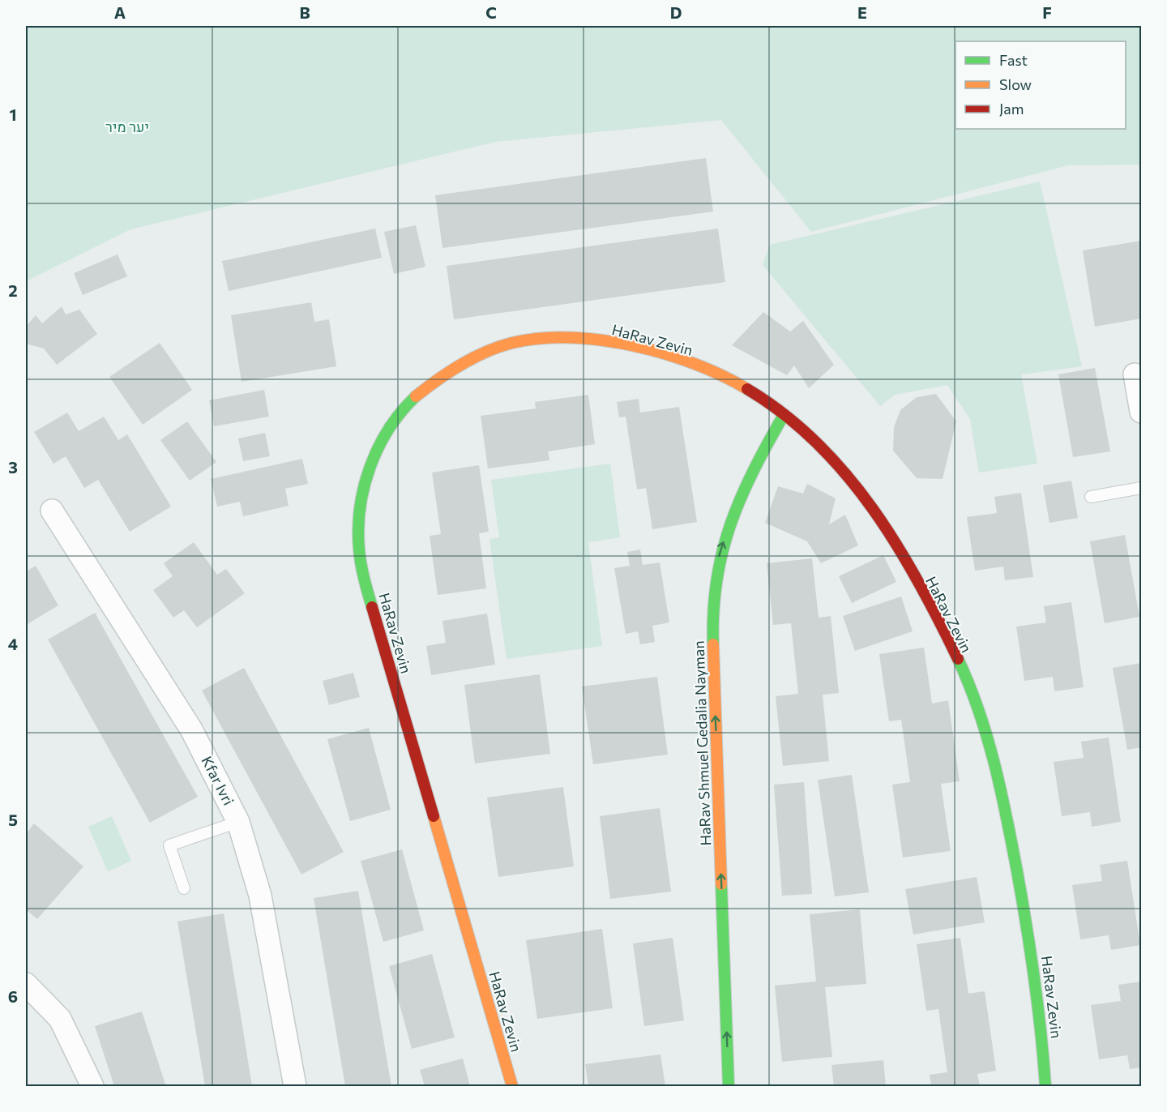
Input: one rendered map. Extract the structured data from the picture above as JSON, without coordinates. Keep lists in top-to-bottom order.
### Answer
{
  "streets": {
    "street": ["HaRav Zevin", "HaRav Shmuel Gedalia Nayman", "Kfar Ivri"]
  },
  "crossings": [
    ["HaRav Zevin", "HaRav Shmuel Gedalia Nayman"]
  ],
  "one_way": ["HaRav Shmuel Gedalia Nayman"],
  "parks": ["יער מיר"],
  "legend": ["Fast", "Slow", "Jam"],
  "grid": {
    "columns": [
      "A",
      "B",
      "C",
      "D",
      "E",
      "F"
    ],
    "rows": [
      "1",
      "2",
      "3",
      "4",
      "5",
      "6"
    ]
  }
}
